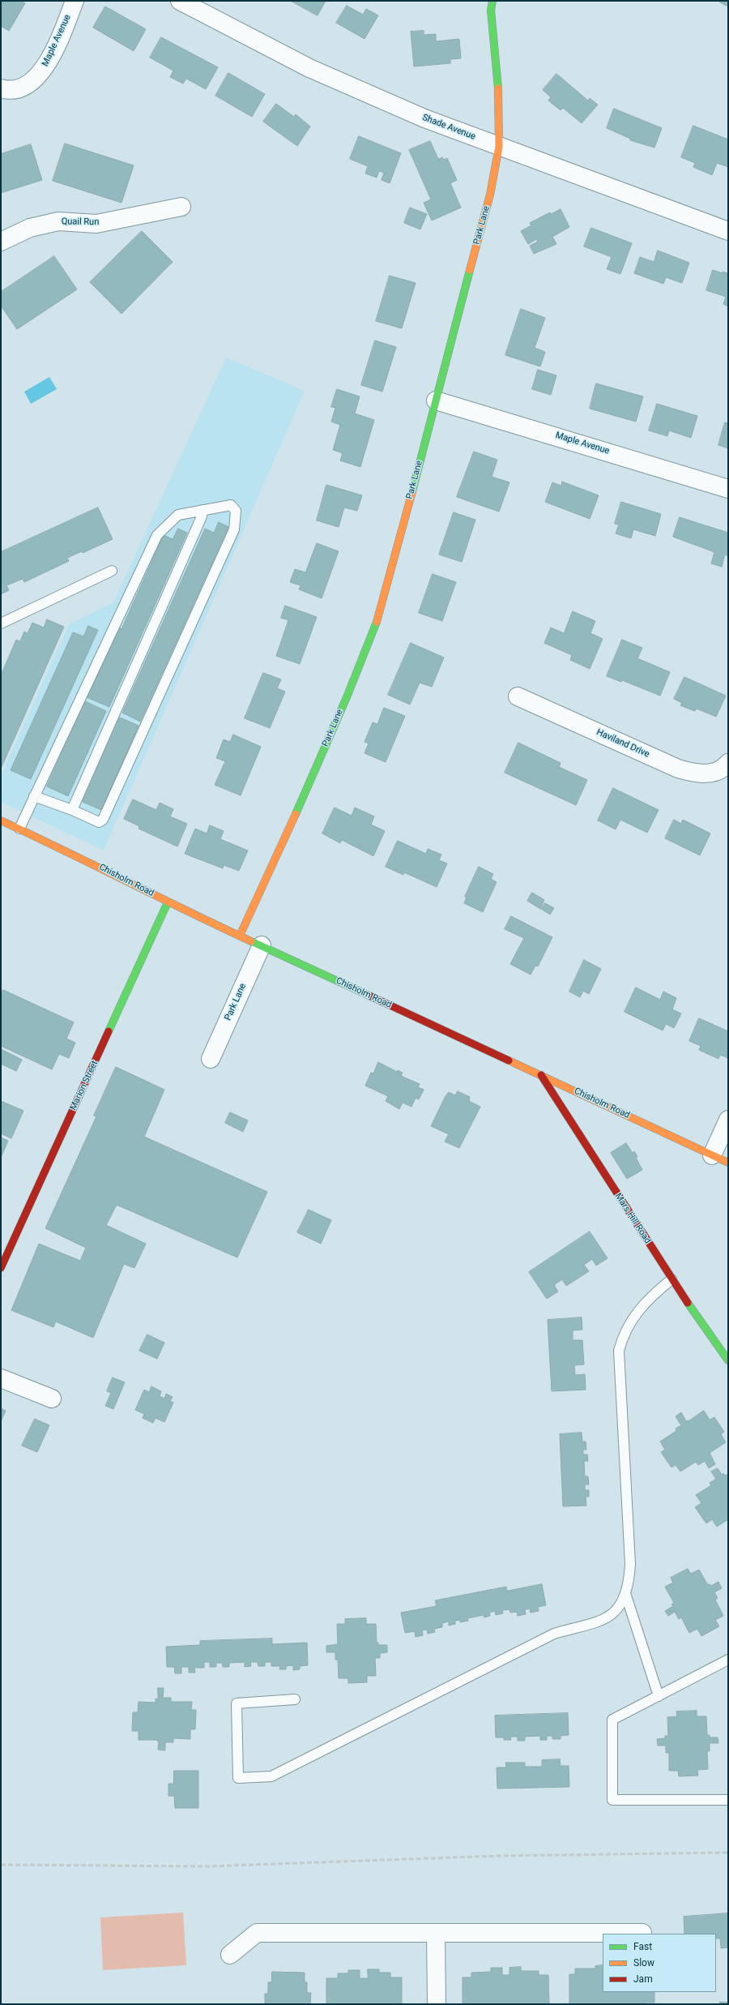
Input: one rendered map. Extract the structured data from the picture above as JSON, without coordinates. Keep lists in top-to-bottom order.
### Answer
{
  "streets": {
    "street": [
      "Maple Avenue",
      "Shade Avenue",
      "Quail Run",
      "Park Lane",
      "Haviland Drive",
      "Chisholm Road",
      "Marion Street",
      "Mars Hill Road"
    ]
  },
  "crossings": [
    ["Maple Avenue", "Park Lane"],
    ["Shade Avenue", "Park Lane"],
    ["Park Lane", "Chisholm Road"],
    ["Chisholm Road", "Marion Street"],
    ["Chisholm Road", "Mars Hill Road"]
  ],
  "legend": ["Fast", "Slow", "Jam"]
}
